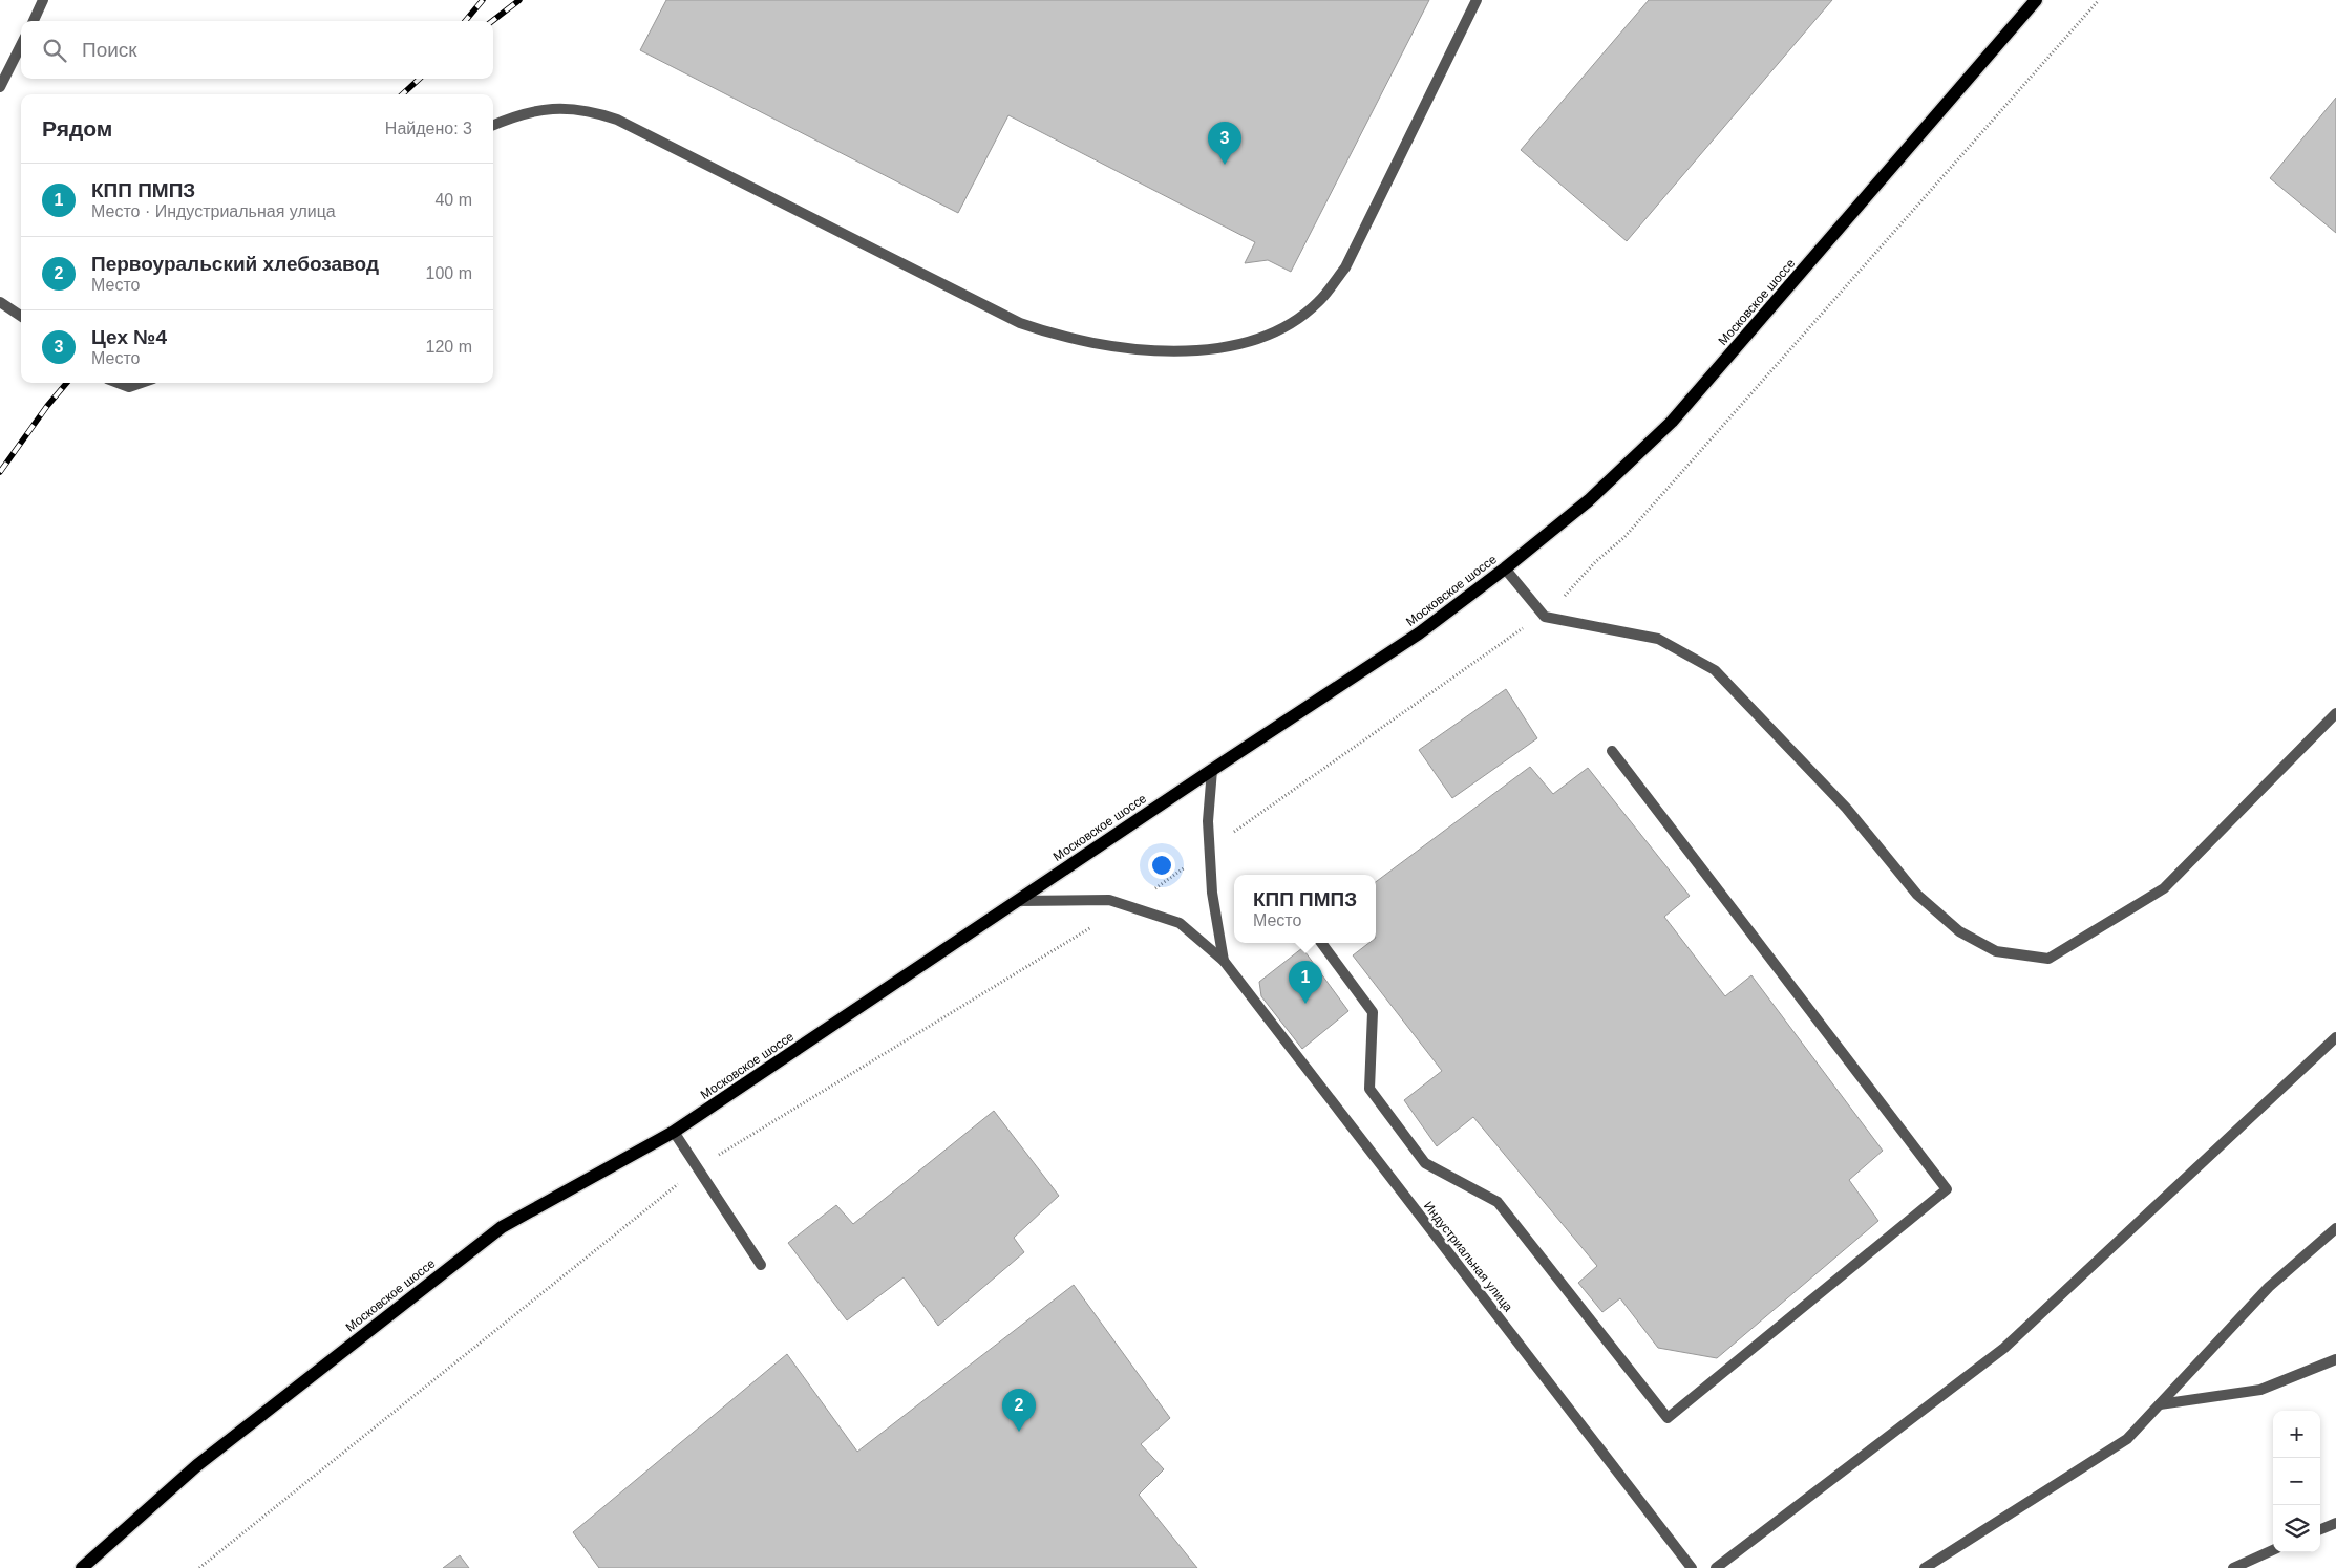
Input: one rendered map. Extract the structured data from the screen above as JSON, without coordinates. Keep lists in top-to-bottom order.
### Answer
{
  "streets": {
    "main road": ["Московское шоссе"],
    "street": ["Индустриальная улица"]
  },
  "crossings": [
    ["Московское шоссе", "Индустриальная улица"]
  ],
  "page": {
    "search": "Поиск",
    "heading": ["Рядом", "Найдено: 3"],
    "pins": ["3", "1", "2"],
    "list": [
      {
        "mark": "1",
        "name": "КПП ПМПЗ",
        "note": "Место · Индустриальная улица",
        "value": "40 m"
      },
      {
        "mark": "2",
        "name": "Первоуральский хлебозавод",
        "note": "Место",
        "value": "100 m"
      },
      {
        "mark": "3",
        "name": "Цех №4",
        "note": "Место",
        "value": "120 m"
      }
    ],
    "popup": ["КПП ПМПЗ", "Место"],
    "map_buttons": ["+", "−"]
  }
}
